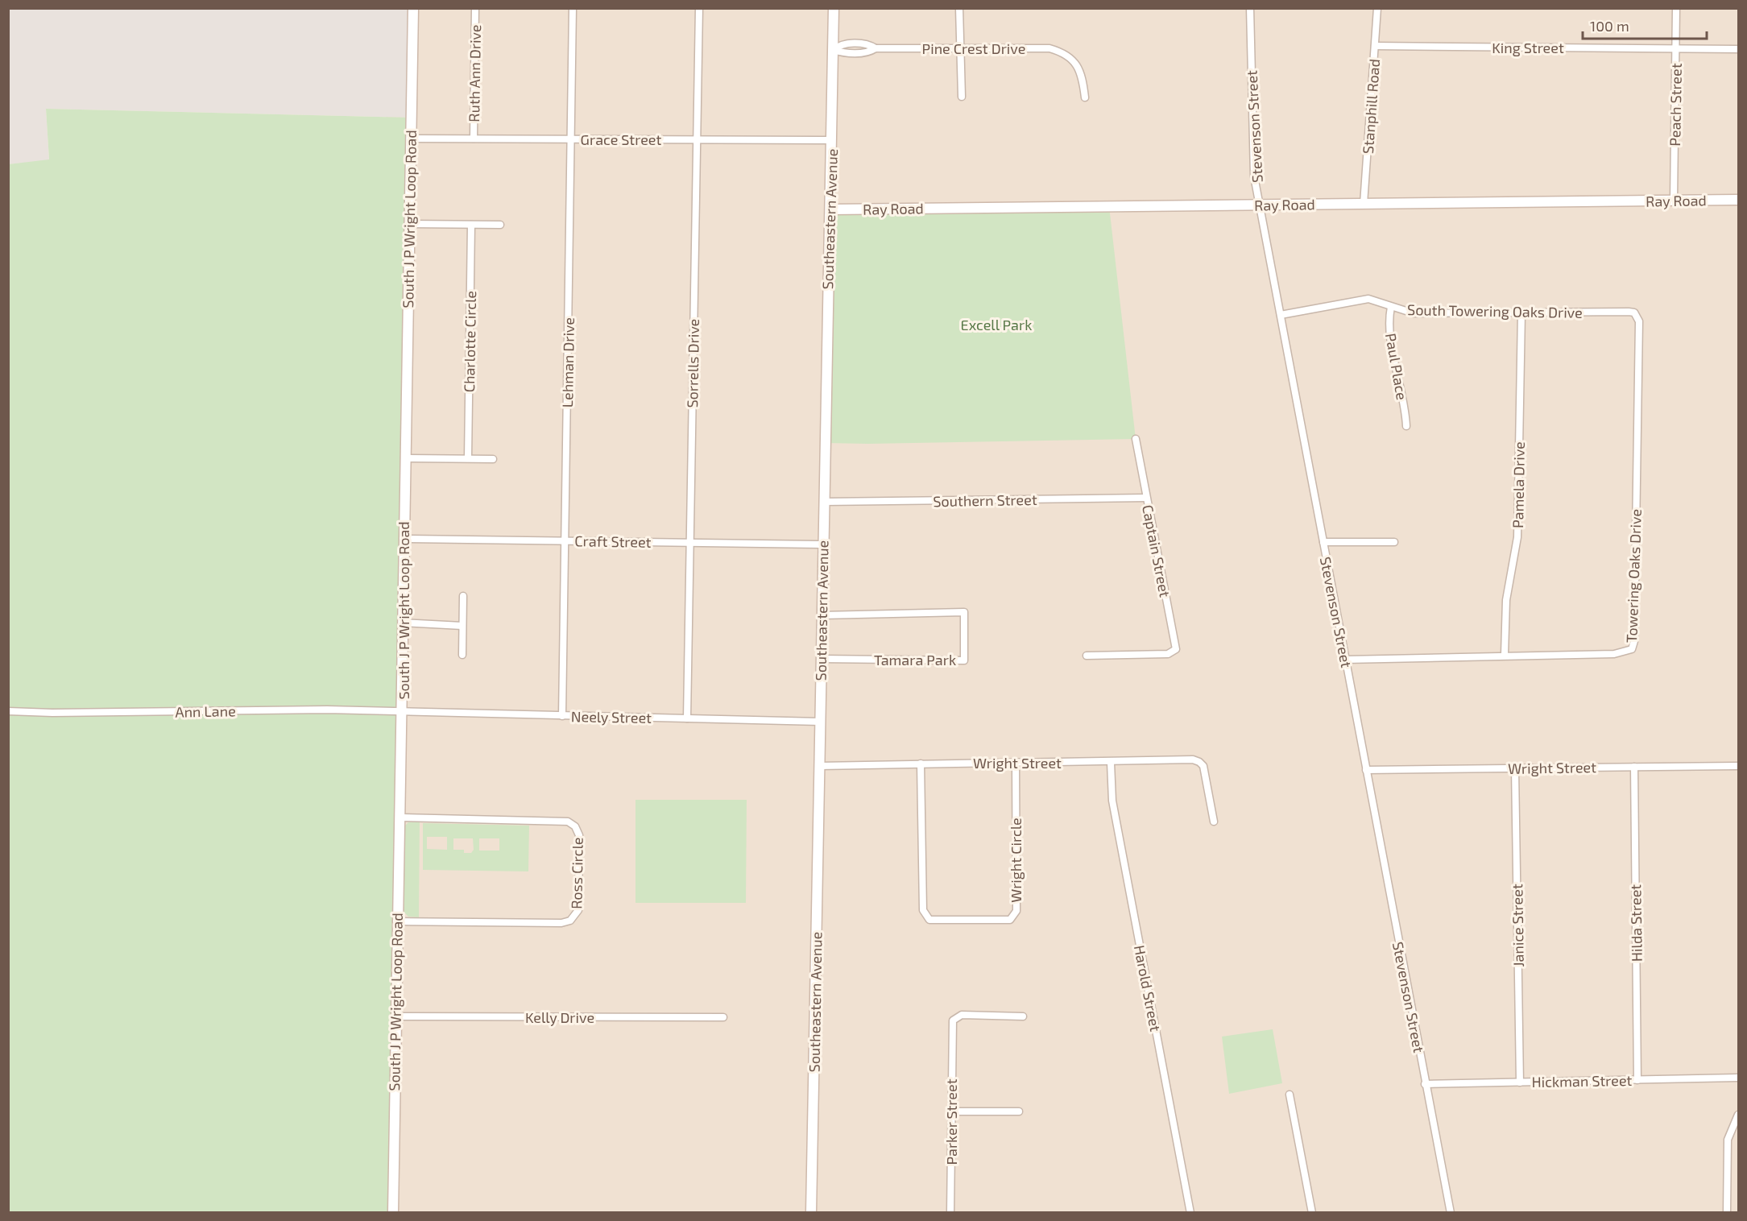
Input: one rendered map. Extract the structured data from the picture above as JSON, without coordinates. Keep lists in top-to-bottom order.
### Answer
{
  "streets": {
    "street": [
      "King Street",
      "Pine Crest Drive",
      "Ruth Ann Drive",
      "Peach Street",
      "Stanphill Road",
      "Stevenson Street",
      "Grace Street",
      "Ray Road",
      "South J P Wright Loop Road",
      "Southeastern Avenue",
      "South Towering Oaks Drive",
      "Charlotte Circle",
      "Lehman Drive",
      "Sorrells Drive",
      "Paul Place",
      "Pamela Drive",
      "Southern Street",
      "Craft Street",
      "Captain Street",
      "Towering Oaks Drive",
      "Tamara Park",
      "Ann Lane",
      "Neely Street",
      "Wright Street",
      "Wright Circle",
      "Ross Circle",
      "Hilda Street",
      "Janice Street",
      "Harold Street",
      "Kelly Drive",
      "Hickman Street",
      "Parker Street"
    ]
  },
  "crossings": [
    ["King Street", "Peach Street"],
    ["King Street", "Stanphill Road"],
    ["Pine Crest Drive", "Southeastern Avenue"],
    ["Ruth Ann Drive", "Grace Street"],
    ["Peach Street", "Ray Road"],
    ["Stanphill Road", "Ray Road"],
    ["Stevenson Street", "Ray Road"],
    ["Stevenson Street", "South Towering Oaks Drive"],
    ["Stevenson Street", "Towering Oaks Drive"],
    ["Stevenson Street", "Wright Street"],
    ["Stevenson Street", "Hickman Street"],
    ["Grace Street", "South J P Wright Loop Road"],
    ["Grace Street", "Southeastern Avenue"],
    ["Grace Street", "Lehman Drive"],
    ["Grace Street", "Sorrells Drive"],
    ["Ray Road", "Southeastern Avenue"],
    ["South J P Wright Loop Road", "Craft Street"],
    ["South J P Wright Loop Road", "Ann Lane"],
    ["South J P Wright Loop Road", "Neely Street"],
    ["South J P Wright Loop Road", "Ross Circle"],
    ["South J P Wright Loop Road", "Kelly Drive"],
    ["Southeastern Avenue", "Southern Street"],
    ["Southeastern Avenue", "Craft Street"],
    ["Southeastern Avenue", "Tamara Park"],
    ["Southeastern Avenue", "Neely Street"],
    ["Southeastern Avenue", "Wright Street"],
    ["South Towering Oaks Drive", "Paul Place"],
    ["South Towering Oaks Drive", "Pamela Drive"],
    ["South Towering Oaks Drive", "Towering Oaks Drive"],
    ["Lehman Drive", "Craft Street"],
    ["Lehman Drive", "Neely Street"],
    ["Sorrells Drive", "Craft Street"],
    ["Sorrells Drive", "Neely Street"],
    ["Pamela Drive", "Towering Oaks Drive"],
    ["Southern Street", "Captain Street"],
    ["Ann Lane", "Neely Street"],
    ["Wright Street", "Wright Circle"],
    ["Wright Street", "Hilda Street"],
    ["Wright Street", "Janice Street"],
    ["Wright Street", "Harold Street"],
    ["Hilda Street", "Hickman Street"],
    ["Janice Street", "Hickman Street"]
  ],
  "parks": ["Excell Park"],
  "scale_bar": "100 m"
}
